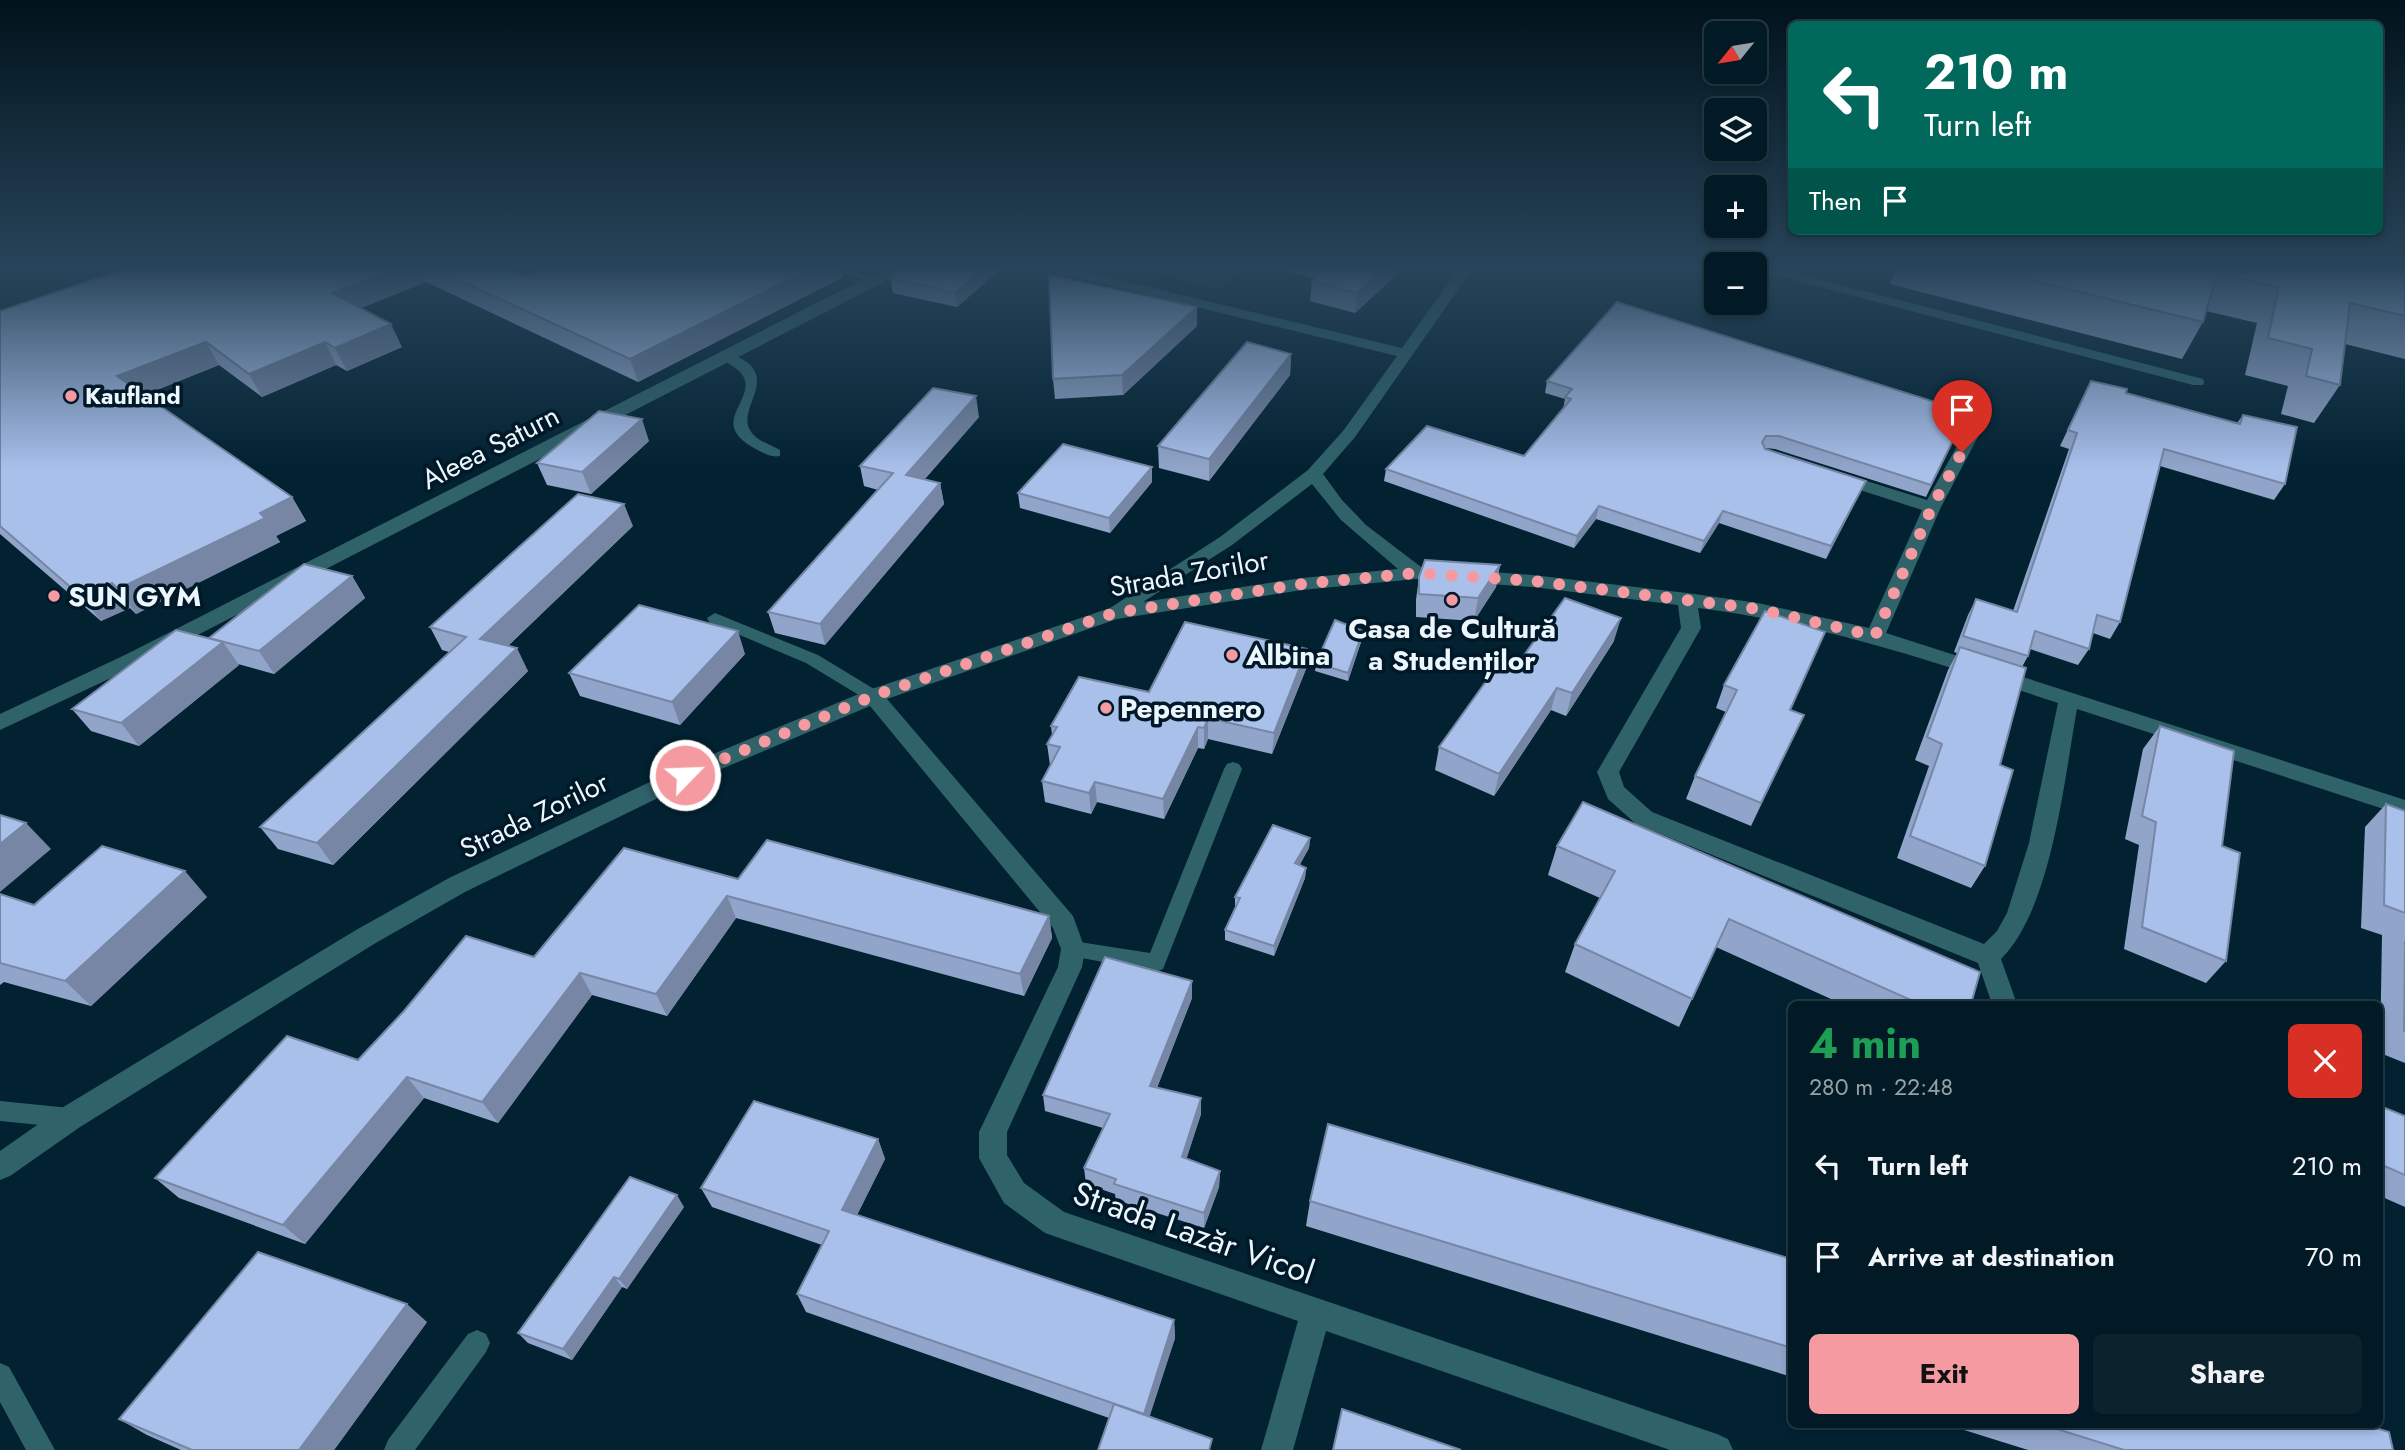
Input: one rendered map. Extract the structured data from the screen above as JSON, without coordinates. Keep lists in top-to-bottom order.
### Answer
{
  "streets": {
    "street": ["Aleea Saturn", "Strada Zorilor", "Strada Lazăr Vicol"]
  },
  "places": [
    "Kaufland",
    "SUN GYM",
    "Casa de Cultură a Studenților",
    "Albina",
    "Pepennero"
  ],
  "north": "bottom left",
  "page": {
    "map_buttons": ["+", "−"],
    "turn": ["210 m", "Turn left"],
    "then": "Then",
    "heading": ["4 min", "280 m · 22:48"],
    "list": [
      {
        "name": "Turn left",
        "value": "210 m"
      },
      {
        "name": "Arrive at destination",
        "value": "70 m"
      }
    ],
    "buttons": ["Exit", "Share"]
  }
}
